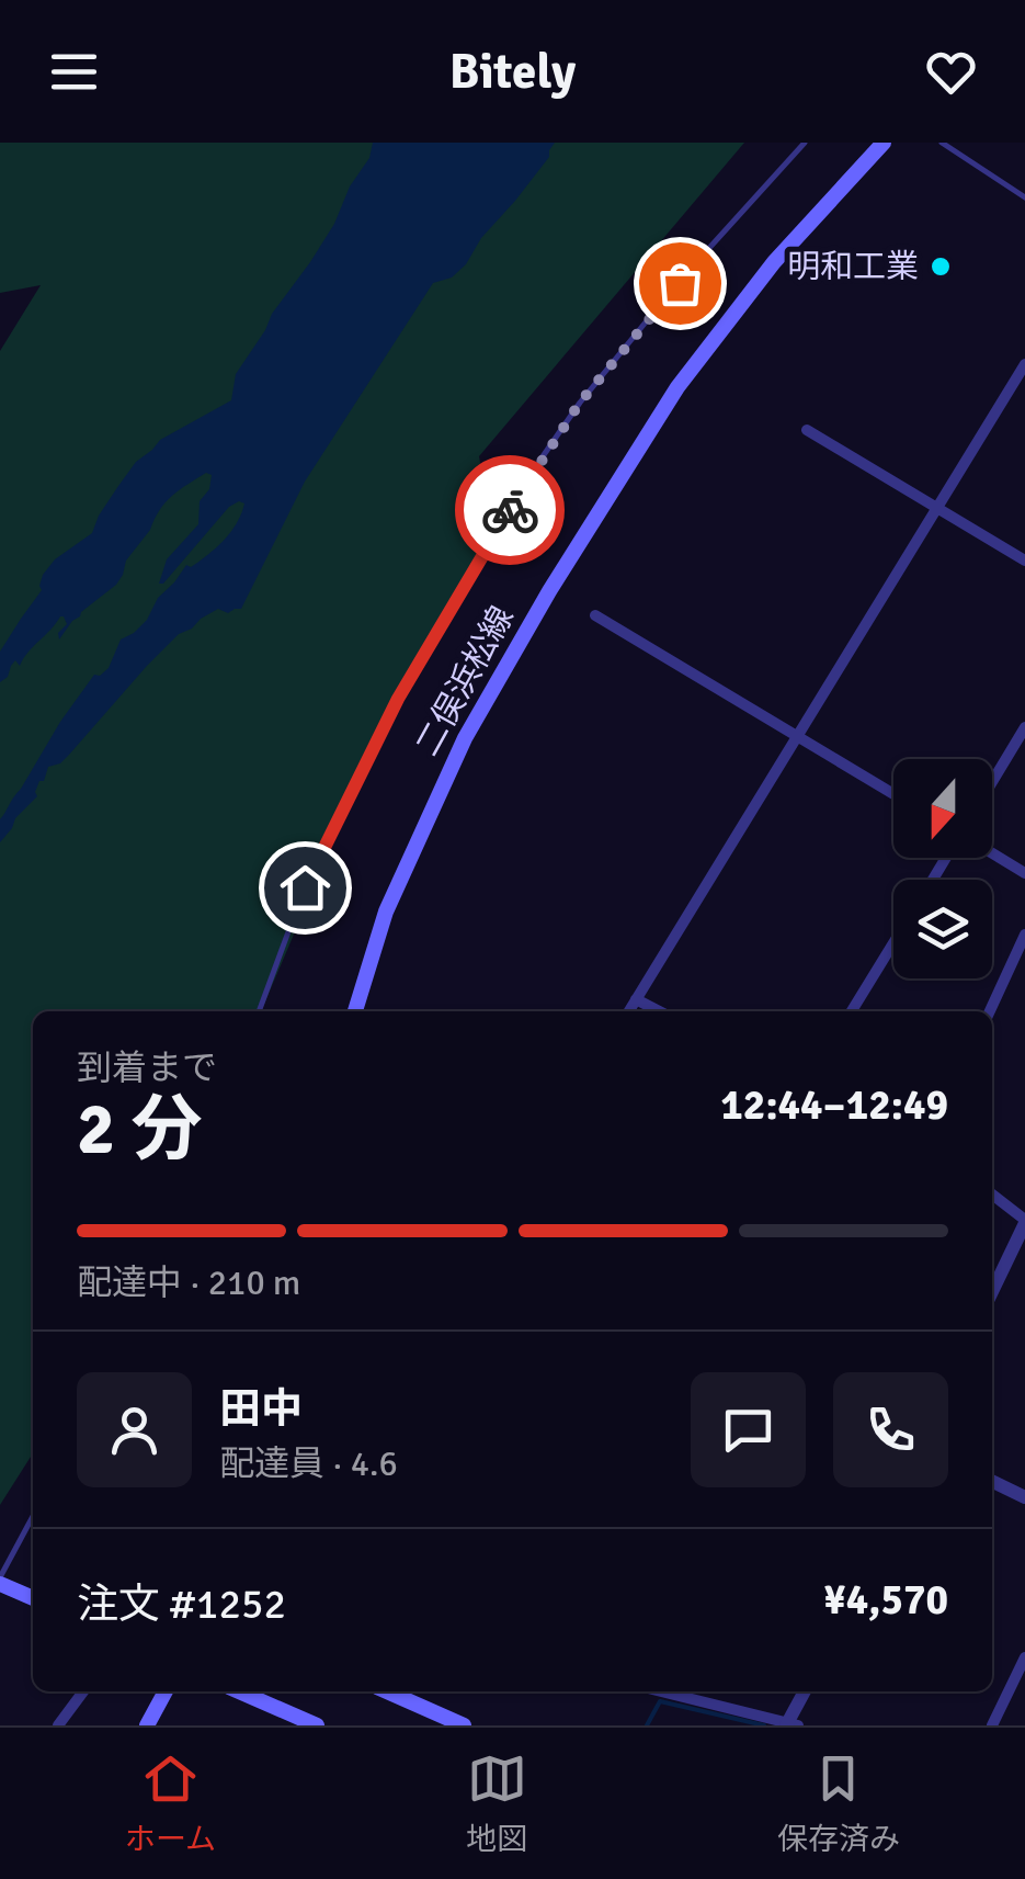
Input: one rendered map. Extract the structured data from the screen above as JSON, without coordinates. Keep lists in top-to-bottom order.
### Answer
{
  "streets": {
    "main road": ["二俣浜松線"]
  },
  "places": ["明和工業"],
  "north": "bottom",
  "page": {
    "header": "Bitely",
    "heading": ["2 分", "到着まで", "12:44–12:49"],
    "panel": [
      "田中",
      "配達員 · 4.6",
      "注文 #1252",
      "¥4,570"
    ],
    "bar": "配達中 · 210 m",
    "tabs": ["ホーム", "地図", "保存済み"]
  }
}
